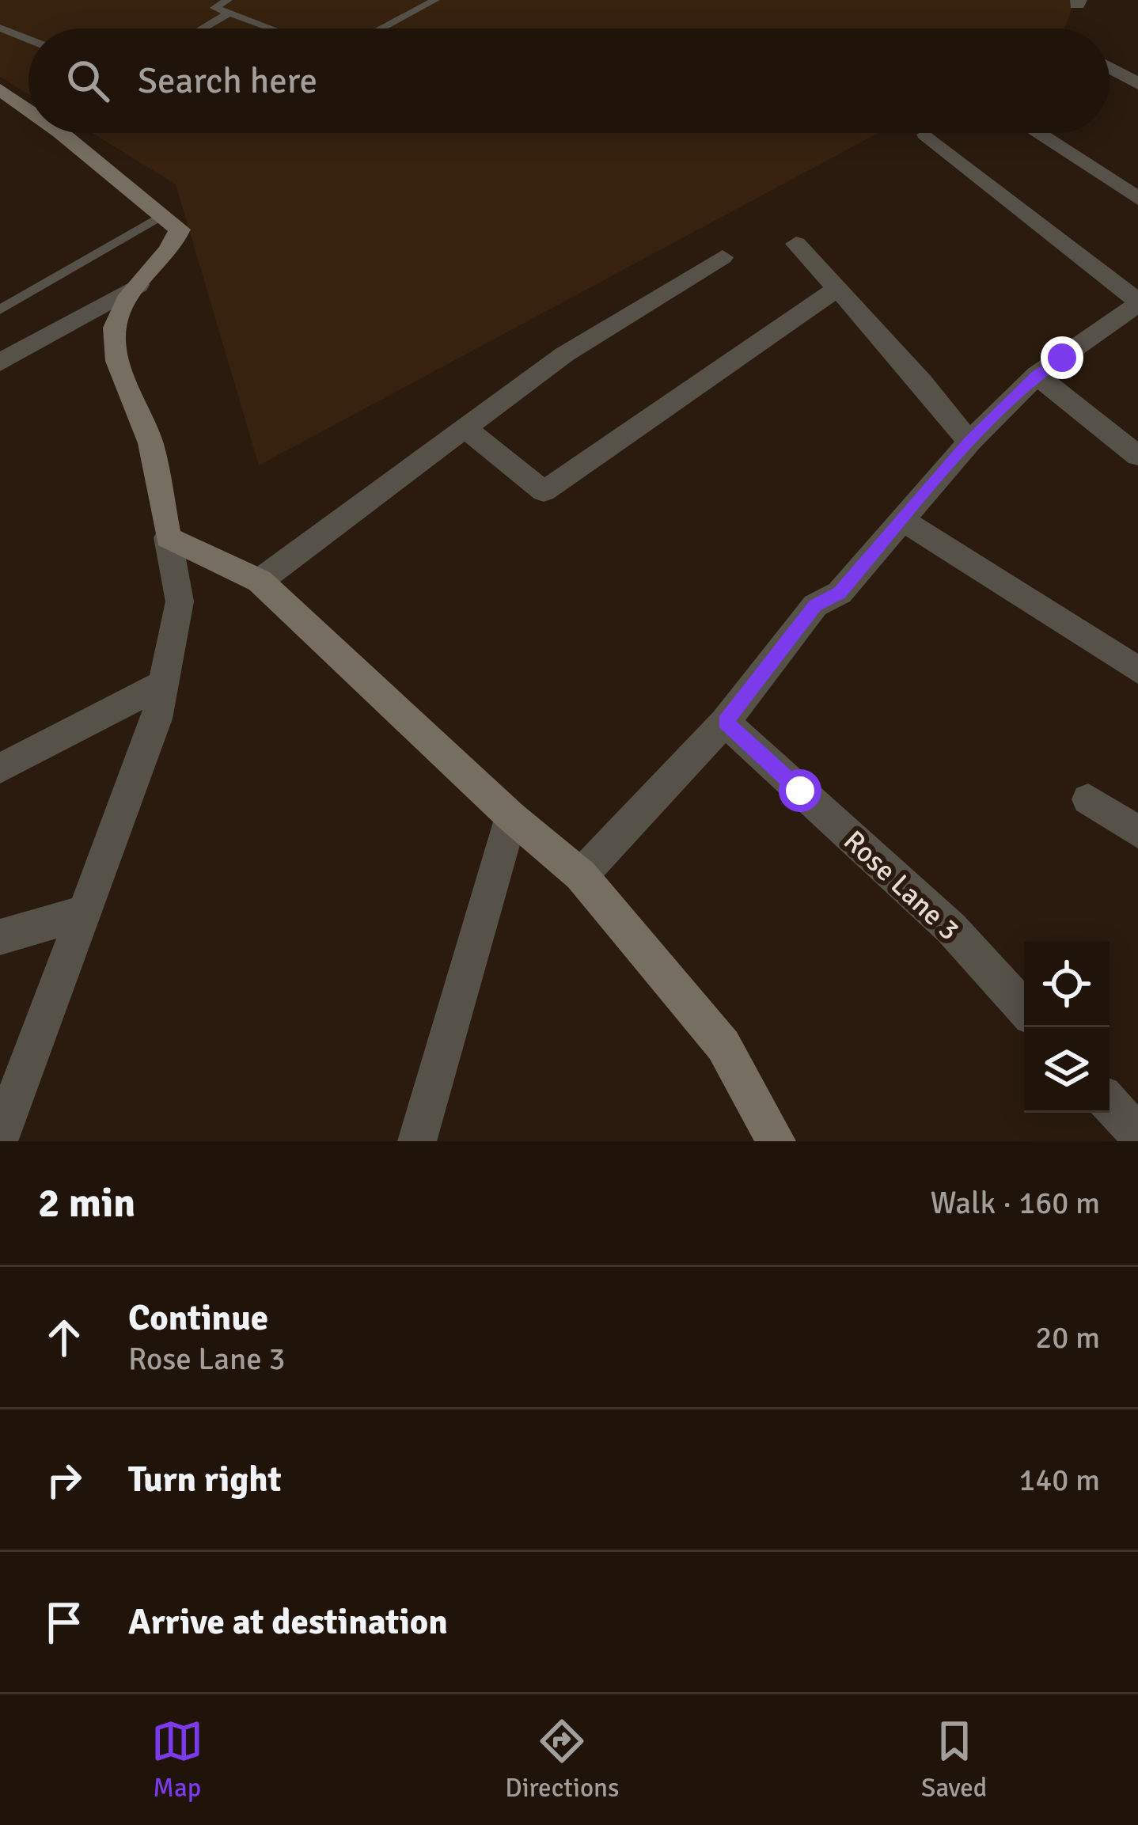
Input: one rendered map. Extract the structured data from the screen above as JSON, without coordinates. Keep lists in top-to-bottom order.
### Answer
{
  "streets": {
    "street": ["Rose Lane 3"]
  },
  "page": {
    "search": "Search here",
    "heading": ["2 min", "Walk · 160 m"],
    "list": [
      ["Continue", "Rose Lane 3", "20 m"],
      ["Turn right", "140 m"],
      "Arrive at destination"
    ],
    "nav": ["Map", "Directions", "Saved"]
  }
}
